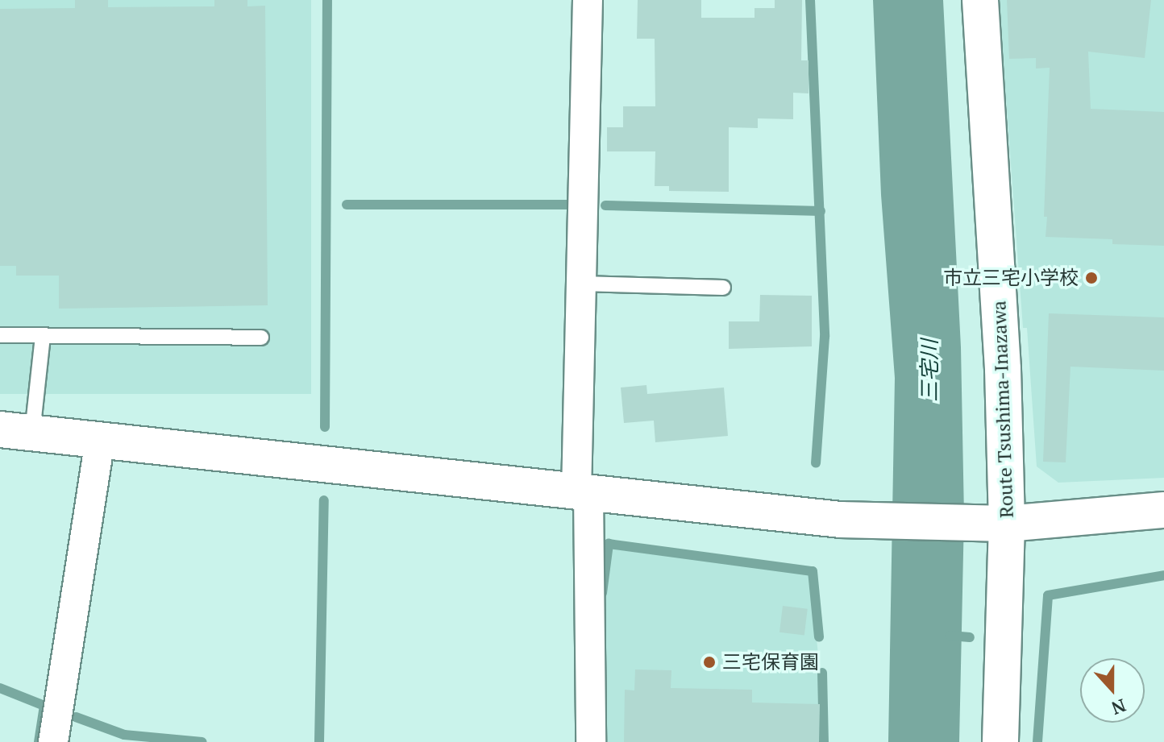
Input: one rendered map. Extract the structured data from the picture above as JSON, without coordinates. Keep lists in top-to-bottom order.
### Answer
{
  "streets": {
    "street": ["Route Tsushima-Inazawa"]
  },
  "water": ["三宅川"],
  "places": ["市立三宅小学校", "三宅保育園"],
  "north": "bottom"
}
